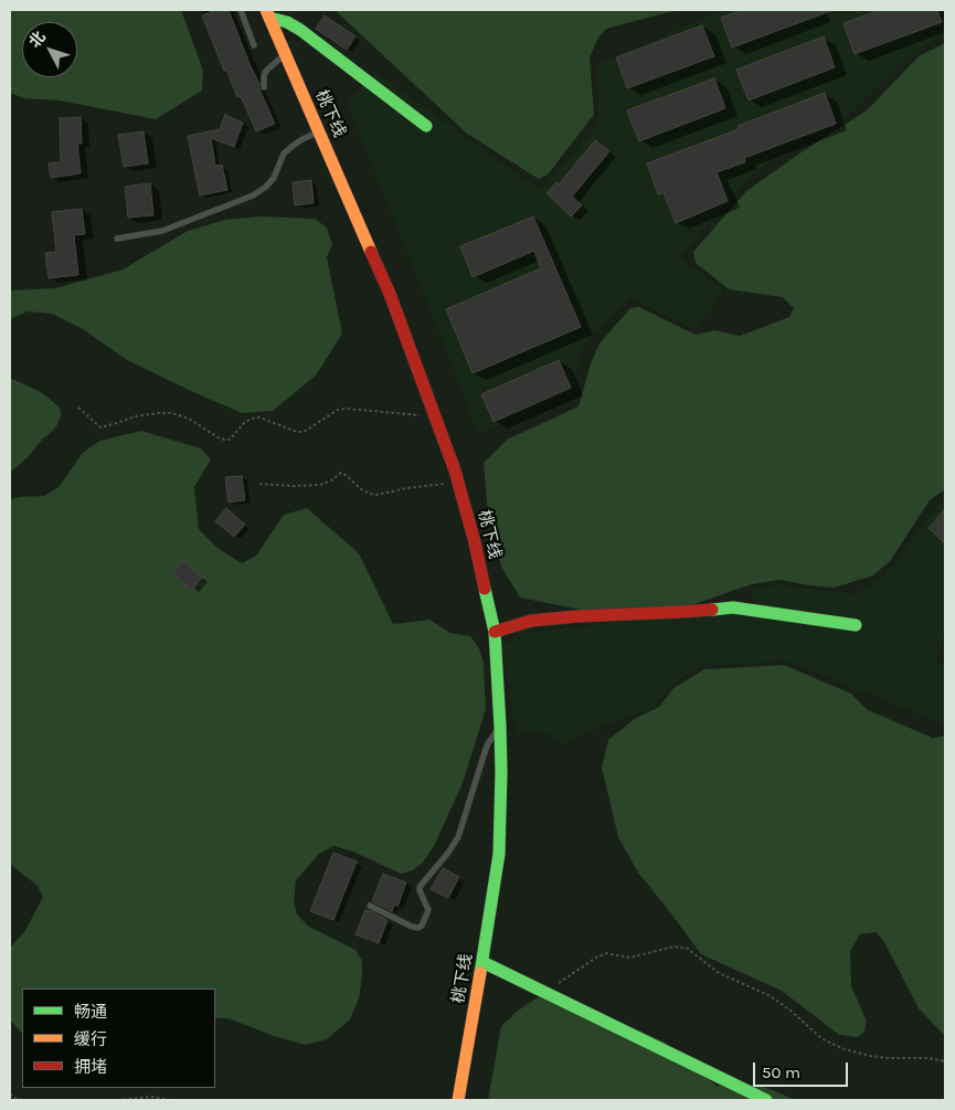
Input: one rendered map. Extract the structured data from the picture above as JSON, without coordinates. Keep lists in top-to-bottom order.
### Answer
{
  "streets": {
    "main road": ["桃下线"]
  },
  "legend": ["畅通", "缓行", "拥堵"],
  "scale_bar": "50 m",
  "north": "top left"
}
